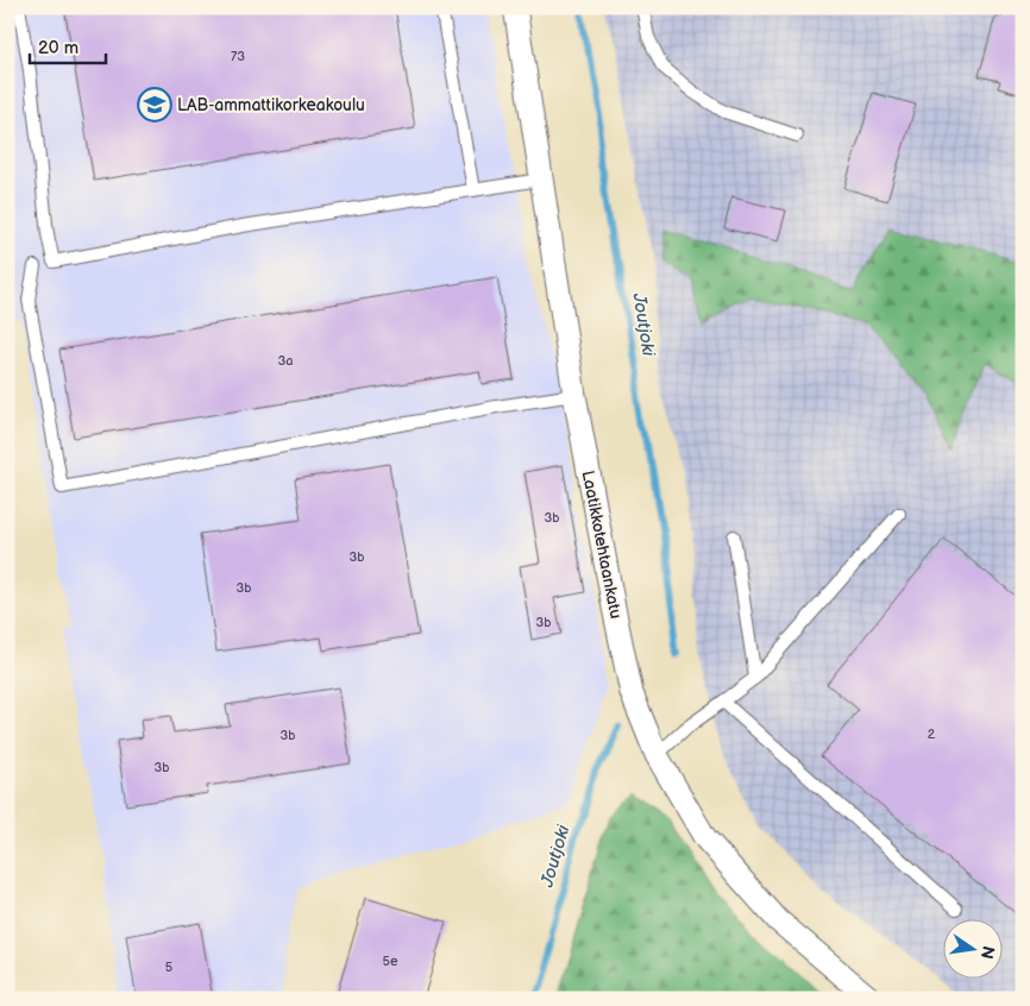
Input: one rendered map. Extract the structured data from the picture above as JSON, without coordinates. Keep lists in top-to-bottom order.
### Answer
{
  "streets": {
    "street": ["Laatikkotehtaankatu"]
  },
  "water": ["Joutjoki"],
  "places": {
    "school or university": ["LAB-ammattikorkeakoulu"]
  },
  "house_numbers": [
    "73",
    "3a",
    "3b",
    "3b",
    "3b",
    "3b",
    "2",
    "3b",
    "3b",
    "5e",
    "5"
  ],
  "scale_bar": "20 m",
  "north": "right"
}
